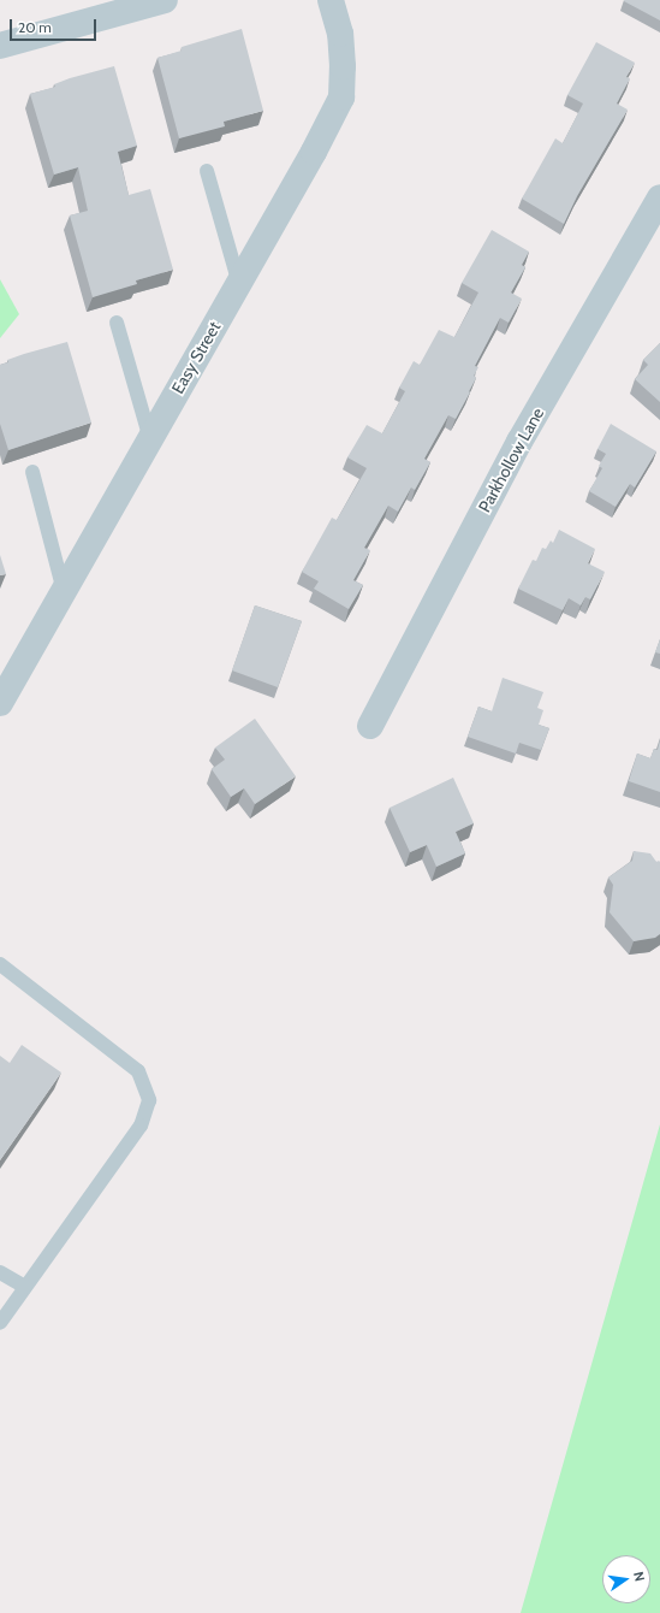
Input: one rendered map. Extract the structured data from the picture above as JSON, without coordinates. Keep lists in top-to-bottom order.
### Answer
{
  "streets": {
    "street": ["Easy Street", "Parkhollow Lane"]
  },
  "scale_bar": "20 m",
  "north": "right"
}
